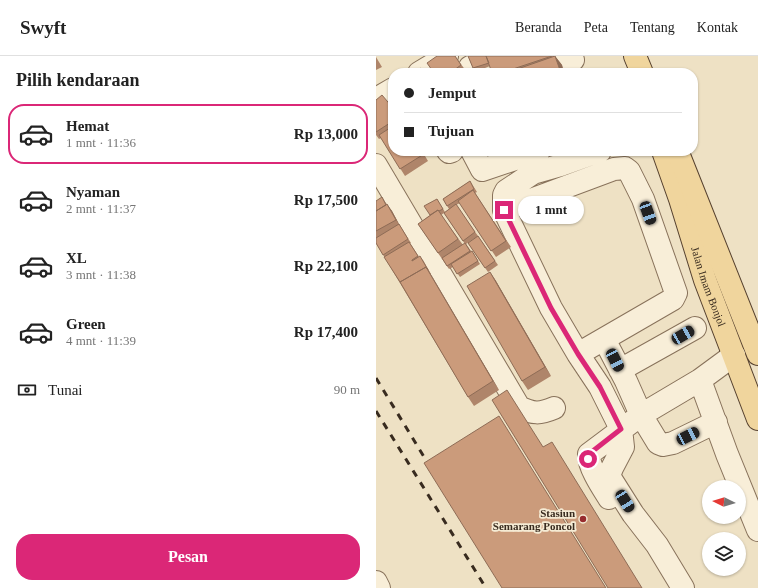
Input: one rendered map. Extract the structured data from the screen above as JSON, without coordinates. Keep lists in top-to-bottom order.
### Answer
{
  "streets": {
    "main road": ["Jalan Imam Bonjol"]
  },
  "places": ["Stasiun Semarang Poncol"],
  "north": "left",
  "page": {
    "header": "Swyft",
    "nav": [
      "Beranda",
      "Peta",
      "Tentang",
      "Kontak"
    ],
    "heading": "Pilih kendaraan",
    "banner": ["Jemput", "Tujuan"],
    "list": [
      {
        "name": "Hemat",
        "note": "1 mnt · 11:36",
        "value": "Rp 13,000"
      },
      {
        "name": "Nyaman",
        "note": "2 mnt · 11:37",
        "value": "Rp 17,500"
      },
      {
        "name": "XL",
        "note": "3 mnt · 11:38",
        "value": "Rp 22,100"
      },
      {
        "name": "Green",
        "note": "4 mnt · 11:39",
        "value": "Rp 17,400"
      }
    ],
    "bubble": "1 mnt",
    "pay": ["Tunai", "90 m"],
    "buttons": "Pesan"
  }
}
